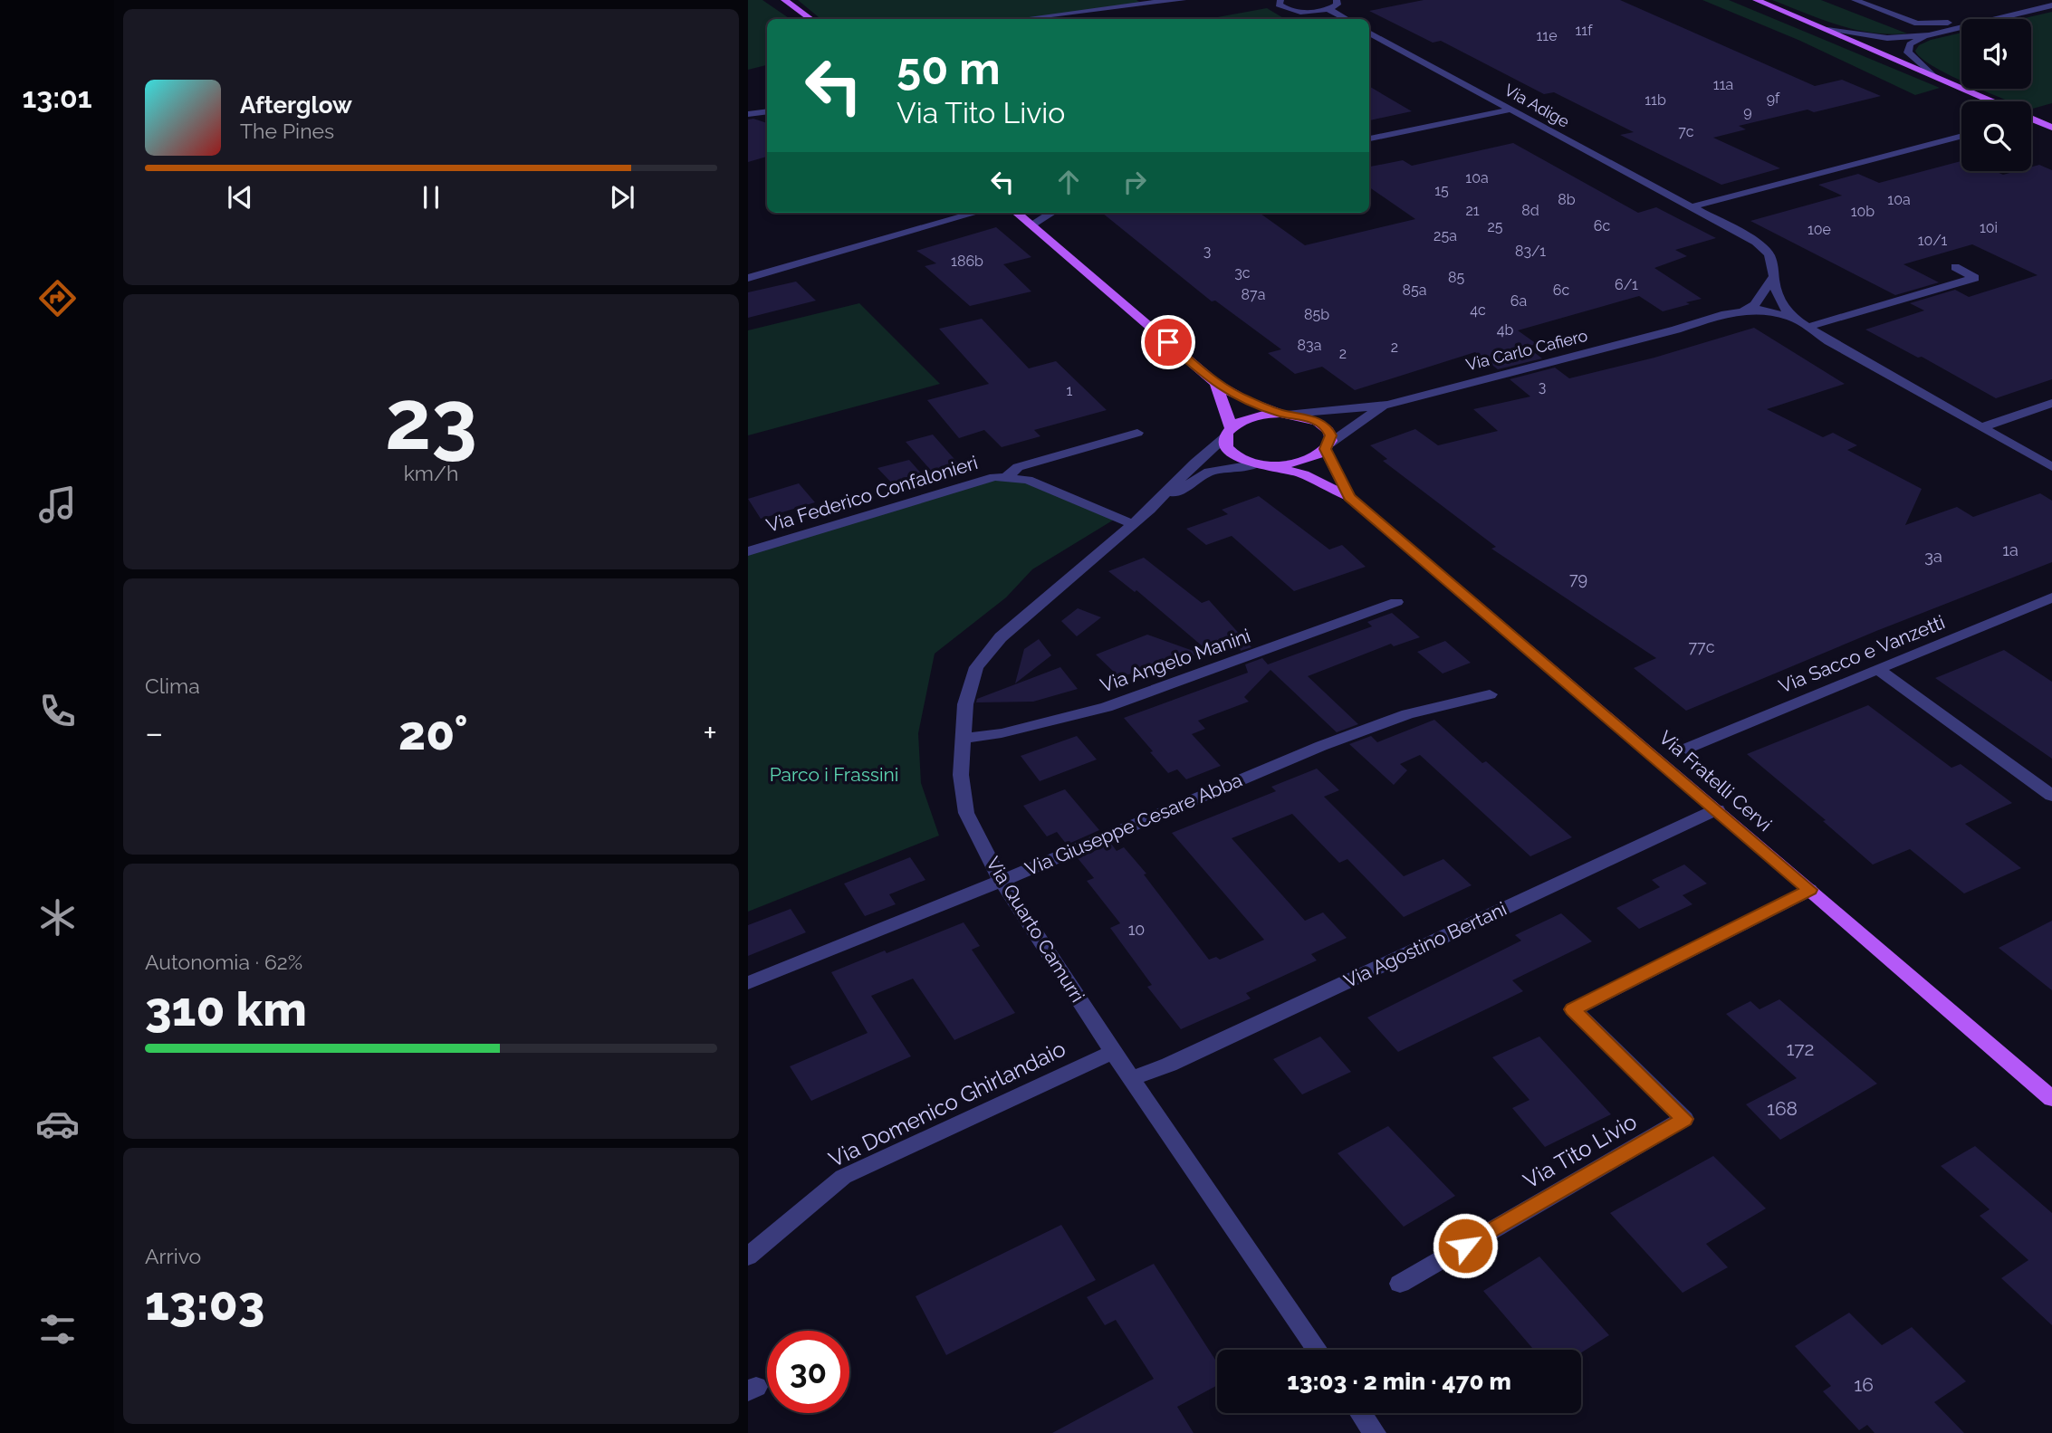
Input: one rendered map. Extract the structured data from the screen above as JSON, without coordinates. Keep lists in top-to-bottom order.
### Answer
{
  "streets": {
    "main road": ["Via Fratelli Cervi"],
    "street": [
      "Via Adige",
      "Via Carlo Cafiero",
      "Via Federico Confalonieri",
      "Via Sacco e Vanzetti",
      "Via Angelo Manini",
      "Via Giuseppe Cesare Abba",
      "Via Quarto Camurri",
      "Via Agostino Bertani",
      "Via Domenico Ghirlandaio",
      "Via Tito Livio"
    ]
  },
  "crossings": [
    ["Via Adige", "Via Carlo Cafiero"],
    ["Via Carlo Cafiero", "Via Fratelli Cervi"],
    ["Via Federico Confalonieri", "Via Quarto Camurri"],
    ["Via Angelo Manini", "Via Quarto Camurri"],
    ["Via Fratelli Cervi", "Via Quarto Camurri"],
    ["Via Fratelli Cervi", "Via Agostino Bertani"],
    ["Via Fratelli Cervi", "Via Tito Livio"],
    ["Via Giuseppe Cesare Abba", "Via Quarto Camurri"],
    ["Via Quarto Camurri", "Via Agostino Bertani"],
    ["Via Quarto Camurri", "Via Domenico Ghirlandaio"]
  ],
  "parks": ["Parco i Frassini"],
  "house_numbers": [
    "11f",
    "11e",
    "11a",
    "9f",
    "11b",
    "9",
    "7c",
    "10a",
    "15",
    "8b",
    "10a",
    "21",
    "8d",
    "10b",
    "6c",
    "25",
    "10i",
    "10e",
    "25a",
    "10/1",
    "3",
    "83/1",
    "186b",
    "3c",
    "85",
    "6/1",
    "85a",
    "6c",
    "87a",
    "6a",
    "4c",
    "85b",
    "4b",
    "83a",
    "2",
    "2",
    "3",
    "1",
    "1a",
    "3a",
    "79",
    "77c",
    "10",
    "172",
    "168",
    "16"
  ],
  "page": {
    "tabs": "13:01",
    "turn": ["50 m", "Via Tito Livio"],
    "song": ["Afterglow", "The Pines"],
    "tile": [
      ["23", "km/h"],
      "Clima",
      ["Autonomia · 62%", "310 km"],
      ["Arrivo", "13:03"]
    ],
    "heat": ["−", "20°", "+"],
    "limit": "30",
    "trip": "13:03 · 2 min · 470 m"
  }
}
